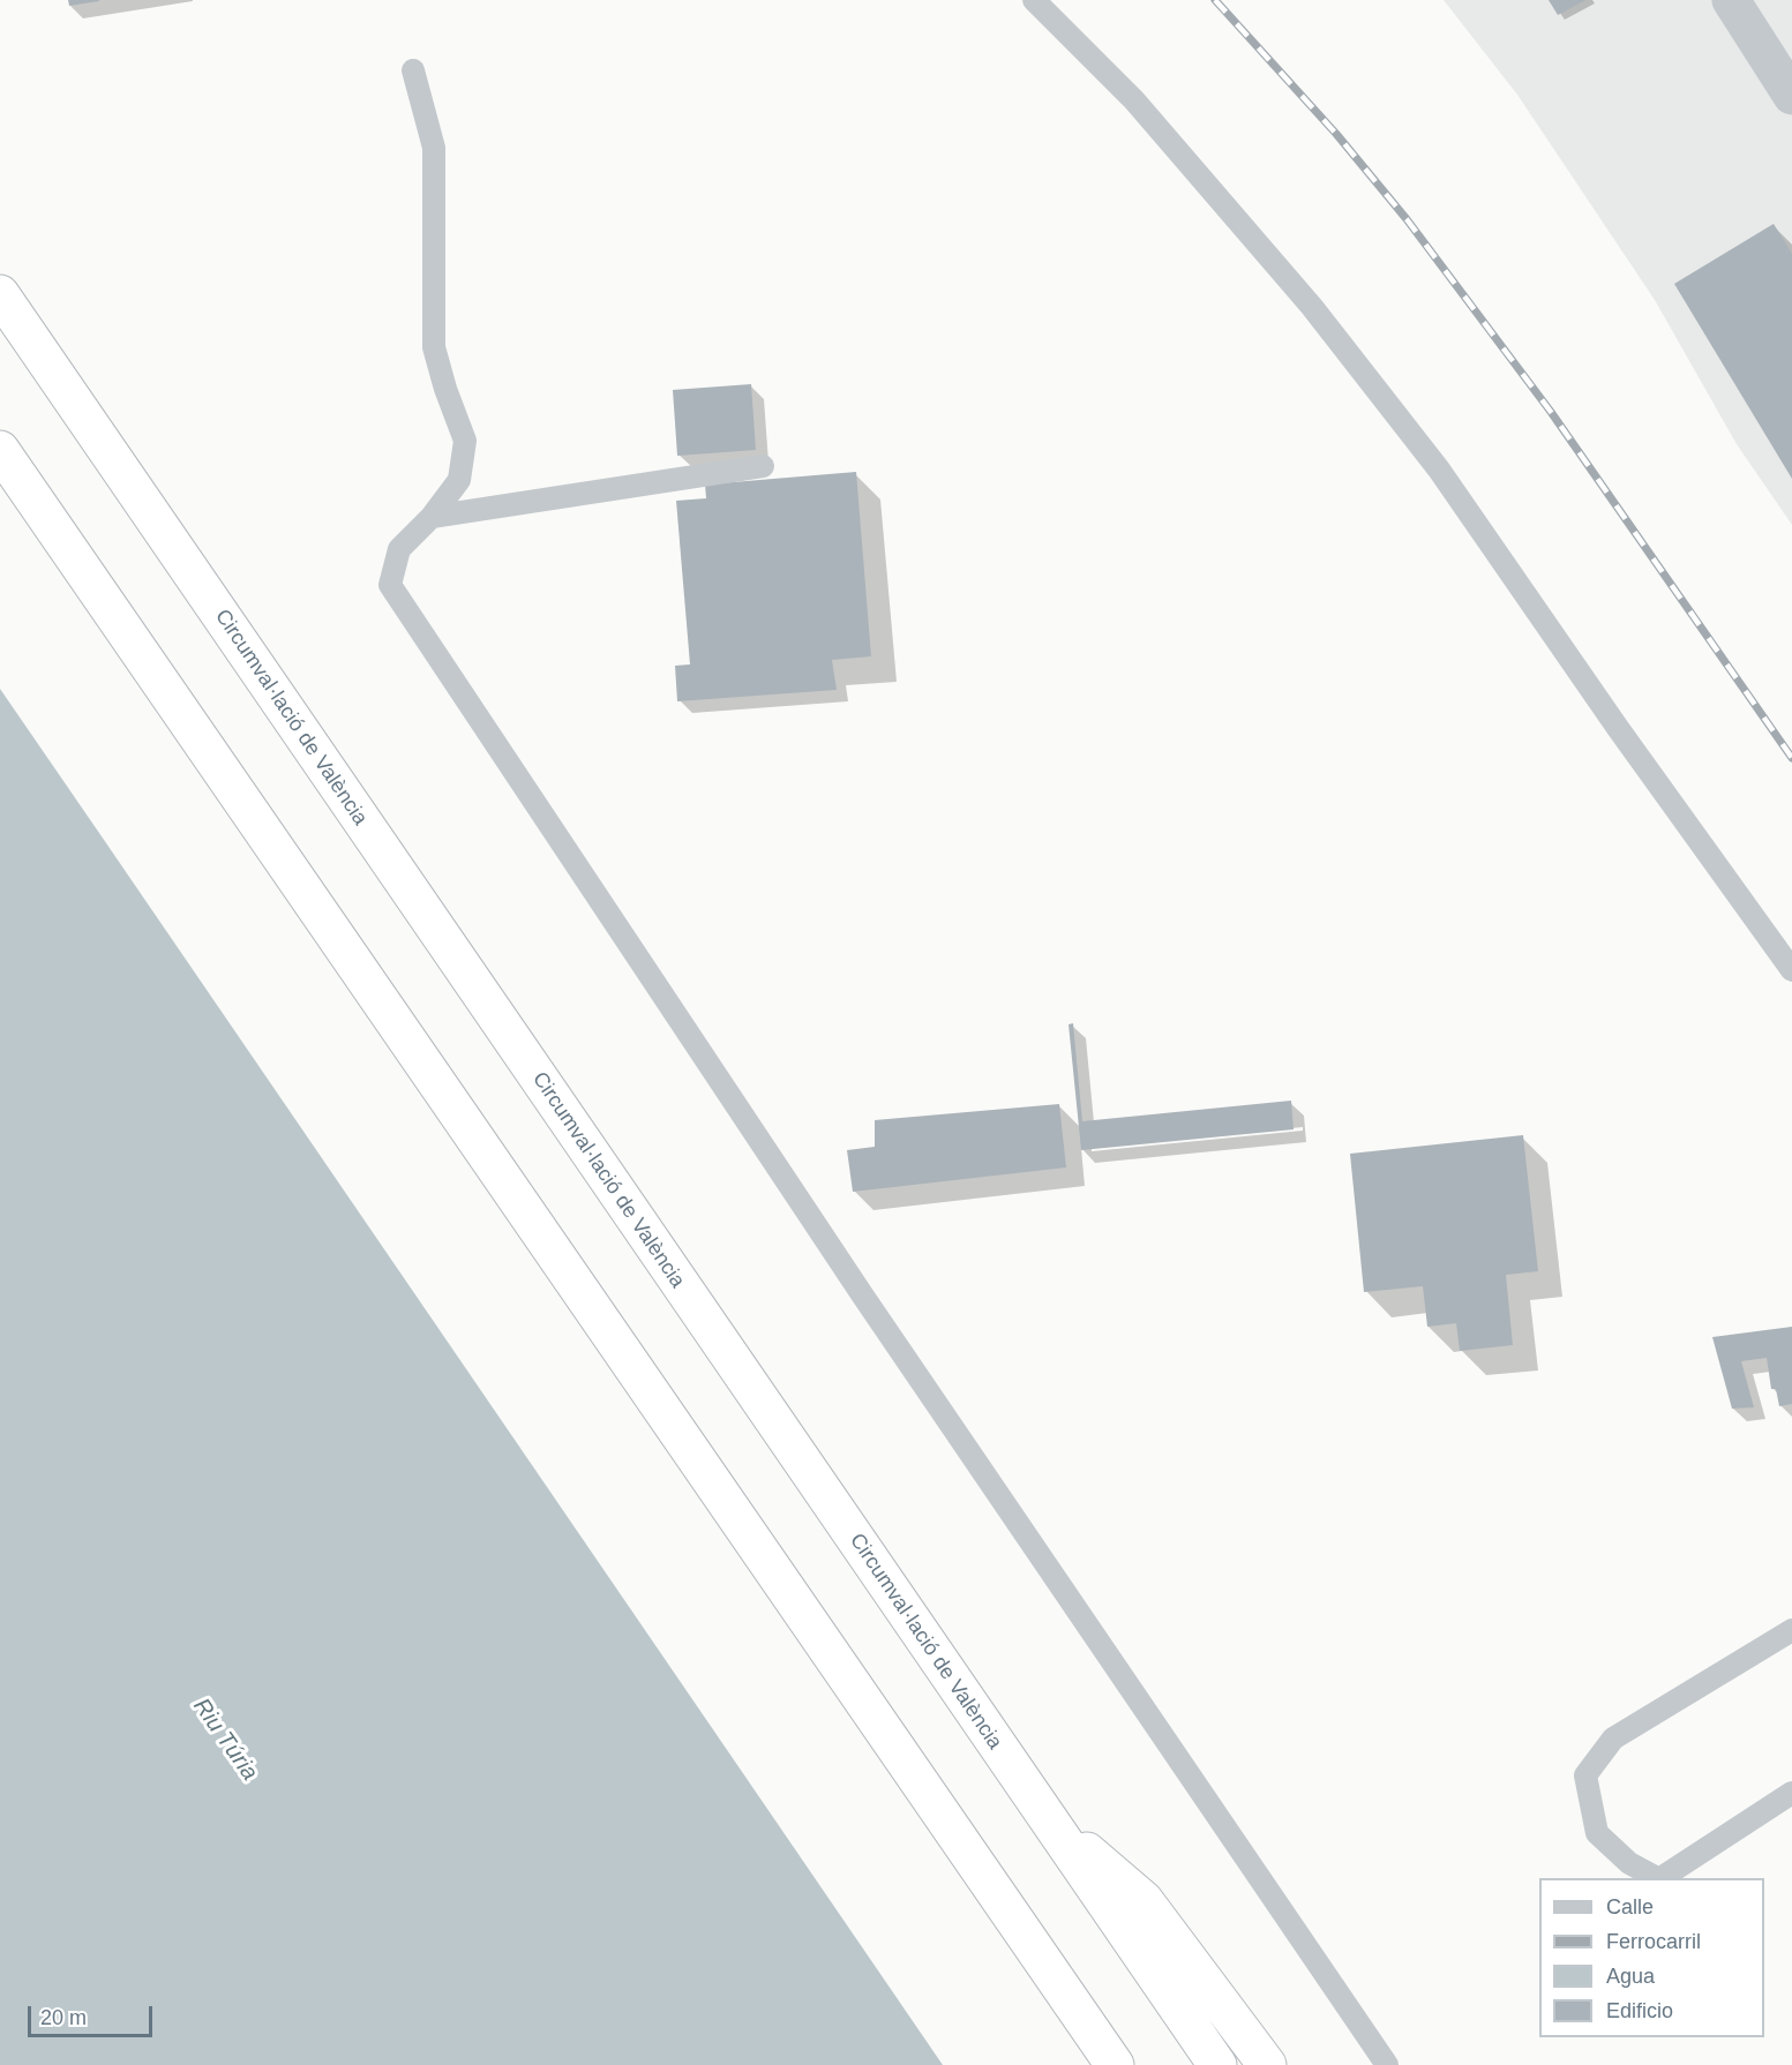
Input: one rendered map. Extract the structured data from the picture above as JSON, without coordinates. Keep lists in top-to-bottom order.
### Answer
{
  "streets": {
    "highway": ["Circumval·lació de València"]
  },
  "water": ["Riu Túria"],
  "legend": [
    "Calle",
    "Ferrocarril",
    "Agua",
    "Edificio"
  ],
  "scale_bar": "20 m"
}
